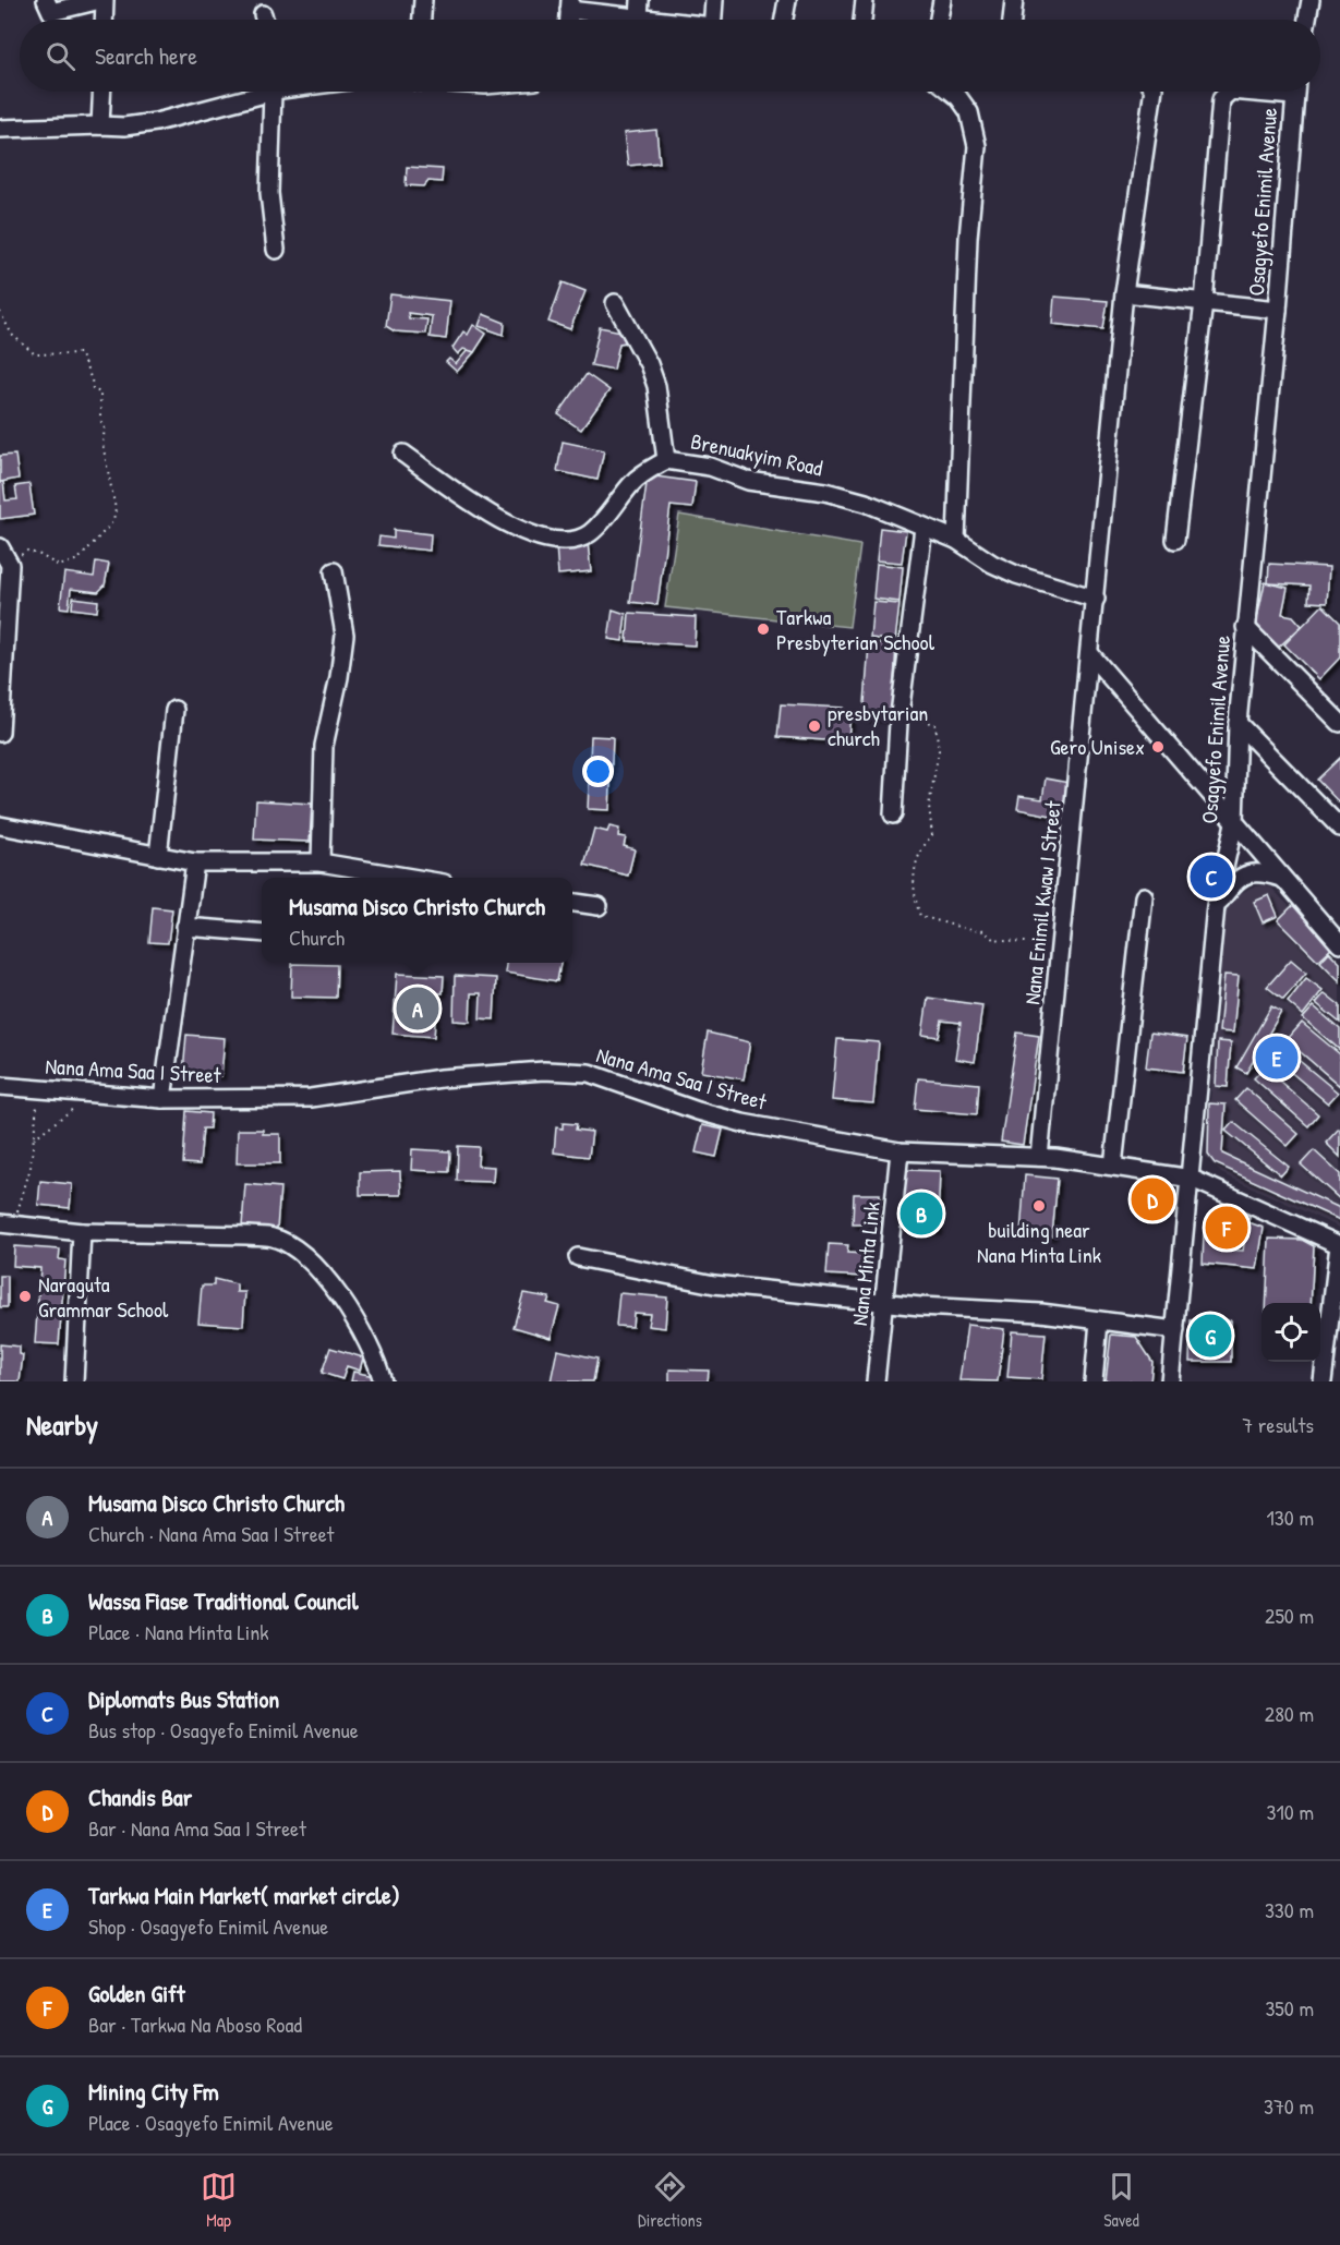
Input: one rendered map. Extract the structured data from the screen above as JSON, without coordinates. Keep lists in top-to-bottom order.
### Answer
{
  "streets": {
    "street": [
      "Osagyefo Enimil Avenue",
      "Brenuakyim Road",
      "Nana Enimil Kwaw I Street",
      "Nana Ama Saa I Street",
      "Nana Minta Link"
    ]
  },
  "crossings": [
    ["Osagyefo Enimil Avenue", "Nana Ama Saa I Street"],
    ["Brenuakyim Road", "Nana Enimil Kwaw I Street"],
    ["Nana Enimil Kwaw I Street", "Nana Ama Saa I Street"],
    ["Nana Ama Saa I Street", "Nana Minta Link"]
  ],
  "places": [
    "Tarkwa Presbyterian School",
    "presbytarian church",
    "Gero Unisex",
    "building near Nana Minta Link",
    "Naraguta Grammar School"
  ],
  "page": {
    "search": "Search here",
    "pins": [
      "C",
      "A",
      "E",
      "D",
      "B",
      "F",
      "G"
    ],
    "popup": ["Musama Disco Christo Church", "Church"],
    "heading": ["Nearby", "7 results"],
    "list": [
      {
        "mark": "A",
        "name": "Musama Disco Christo Church",
        "note": "Church · Nana Ama Saa I Street",
        "value": "130 m"
      },
      {
        "mark": "B",
        "name": "Wassa Fiase Traditional Council",
        "note": "Place · Nana Minta Link",
        "value": "250 m"
      },
      {
        "mark": "C",
        "name": "Diplomats Bus Station",
        "note": "Bus stop · Osagyefo Enimil Avenue",
        "value": "280 m"
      },
      {
        "mark": "D",
        "name": "Chandis Bar",
        "note": "Bar · Nana Ama Saa I Street",
        "value": "310 m"
      },
      {
        "mark": "E",
        "name": "Tarkwa Main Market( market circle)",
        "note": "Shop · Osagyefo Enimil Avenue",
        "value": "330 m"
      },
      {
        "mark": "F",
        "name": "Golden Gift",
        "note": "Bar · Tarkwa Na Aboso Road",
        "value": "350 m"
      },
      {
        "mark": "G",
        "name": "Mining City Fm",
        "note": "Place · Osagyefo Enimil Avenue",
        "value": "370 m"
      }
    ],
    "nav": ["Map", "Directions", "Saved"]
  }
}
